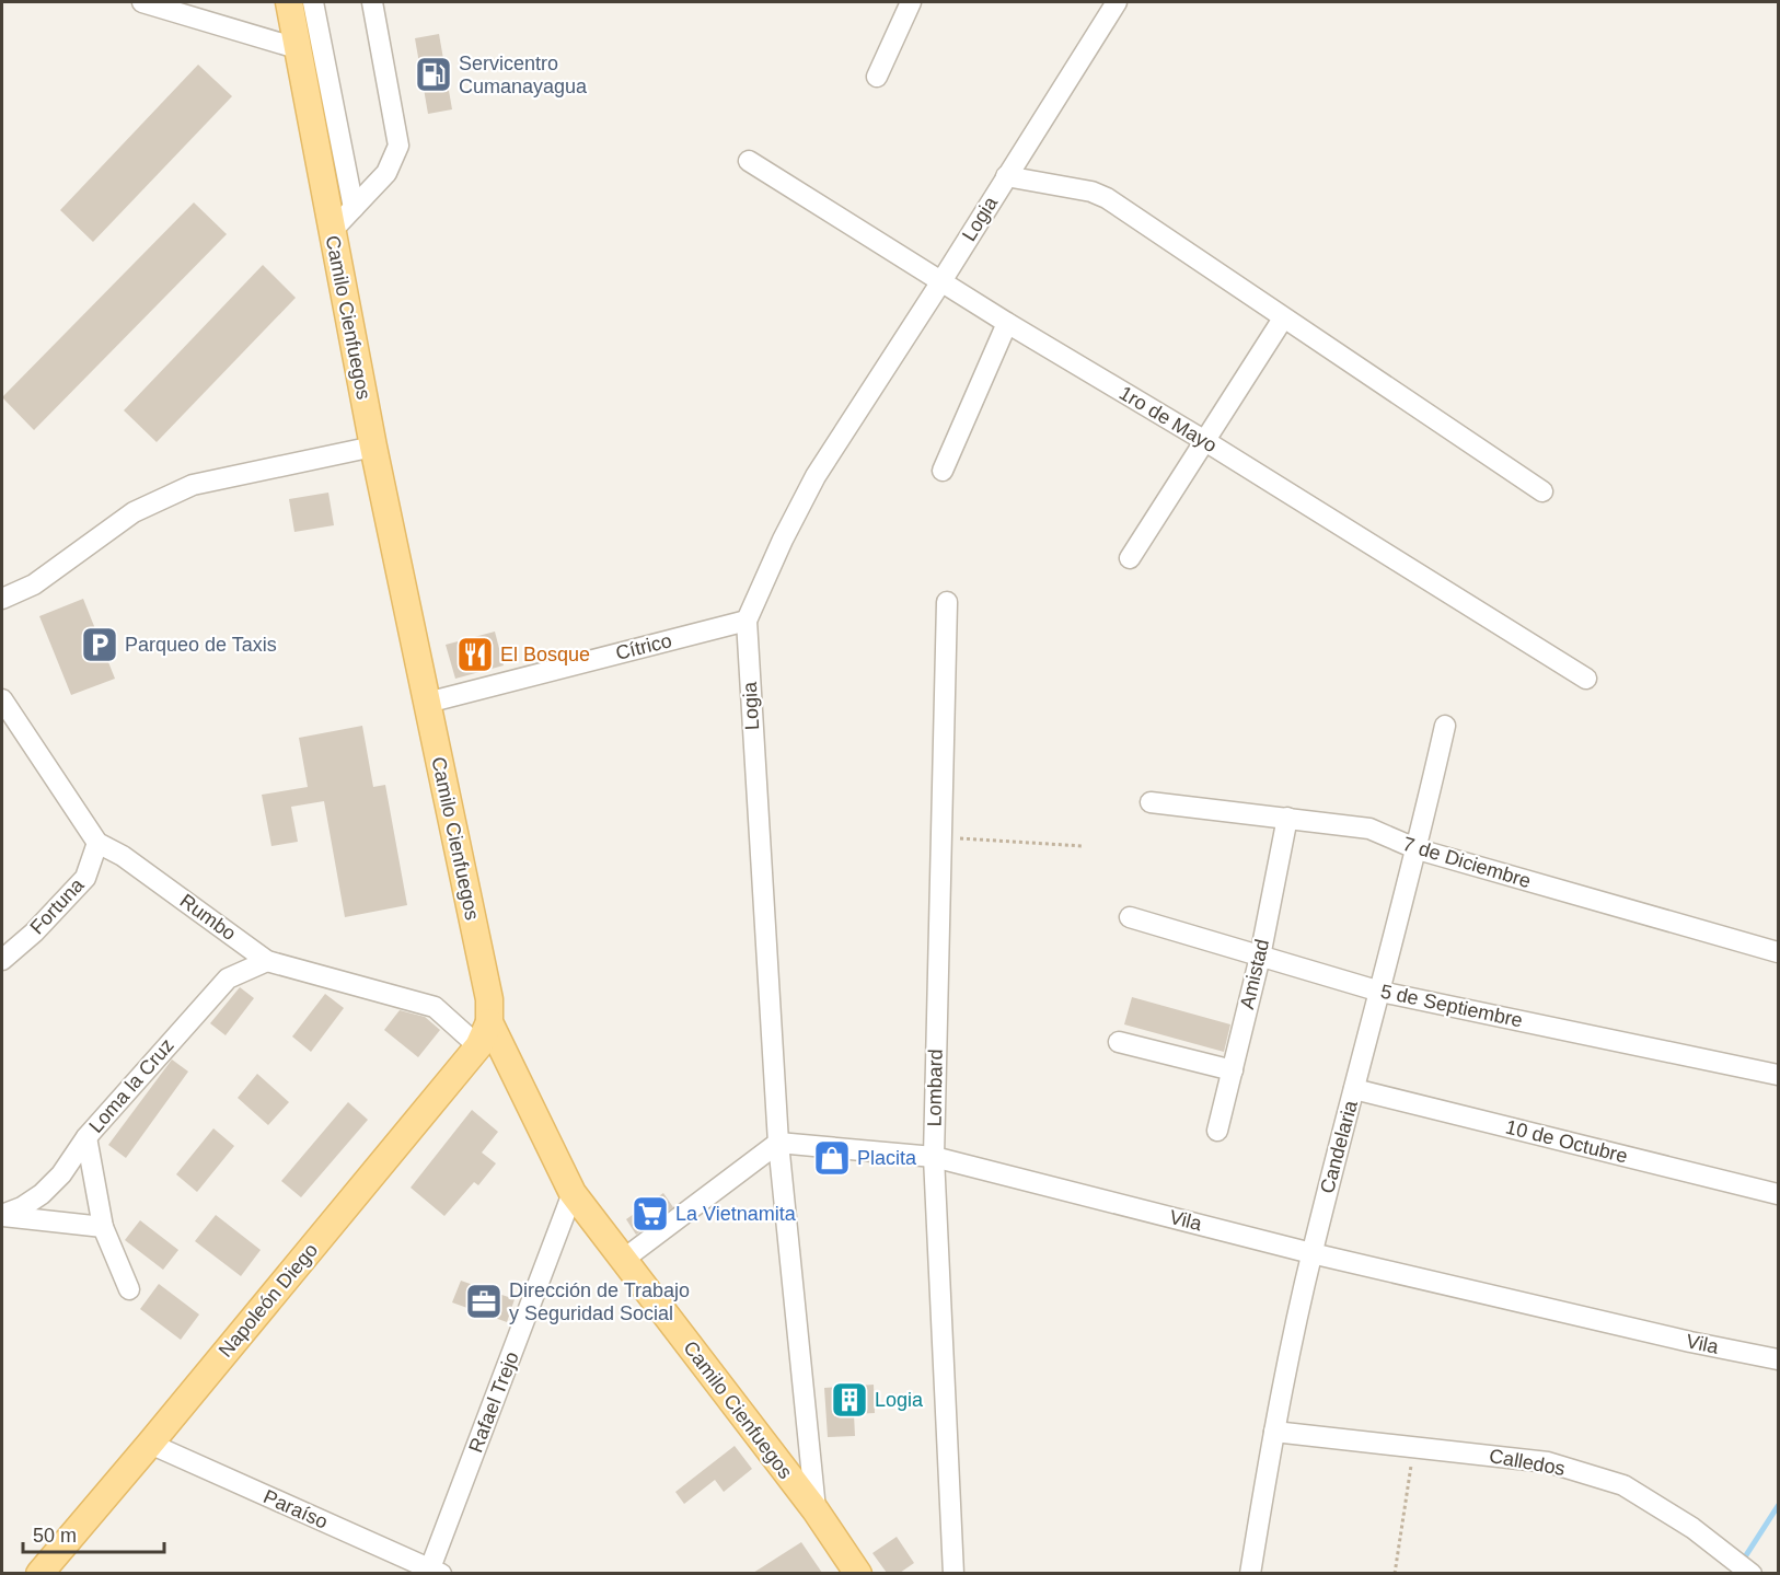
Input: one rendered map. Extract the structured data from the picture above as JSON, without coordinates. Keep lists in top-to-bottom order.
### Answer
{
  "streets": {
    "main road": ["Camilo Cienfuegos", "Napoleón Diego"],
    "street": [
      "Logia",
      "1ro de Mayo",
      "Cítrico",
      "7 de Diciembre",
      "Fortuna",
      "Rumbo",
      "Amistad",
      "5 de Septiembre",
      "Loma la Cruz",
      "Lombard",
      "10 de Octubre",
      "Candelaria",
      "Vila",
      "Rafael Trejo",
      "Calledos",
      "Paraíso"
    ]
  },
  "crossings": [
    ["Logia", "Camilo Cienfuegos"],
    ["Logia", "1ro de Mayo"],
    ["Logia", "Cítrico"],
    ["Logia", "Vila"],
    ["Camilo Cienfuegos", "Cítrico"],
    ["Camilo Cienfuegos", "Napoleón Diego"],
    ["Camilo Cienfuegos", "Rafael Trejo"],
    ["7 de Diciembre", "Amistad"],
    ["7 de Diciembre", "Candelaria"],
    ["Fortuna", "Rumbo"],
    ["Rumbo", "Loma la Cruz"],
    ["Rumbo", "Napoleón Diego"],
    ["Amistad", "5 de Septiembre"],
    ["5 de Septiembre", "Candelaria"],
    ["Lombard", "Vila"],
    ["10 de Octubre", "Candelaria"],
    ["Candelaria", "Vila"],
    ["Candelaria", "Calledos"],
    ["Napoleón Diego", "Paraíso"],
    ["Rafael Trejo", "Paraíso"]
  ],
  "places": {
    "fuel station": ["Servicentro Cumanayagua"],
    "parking": ["Parqueo de Taxis"],
    "restaurant": ["El Bosque"],
    "shop": ["Placita"],
    "supermarket": ["La Vietnamita"],
    "office": ["Dirección de Trabajo y Seguridad Social"],
    "building": ["Logia"]
  },
  "scale_bar": "50 m"
}
